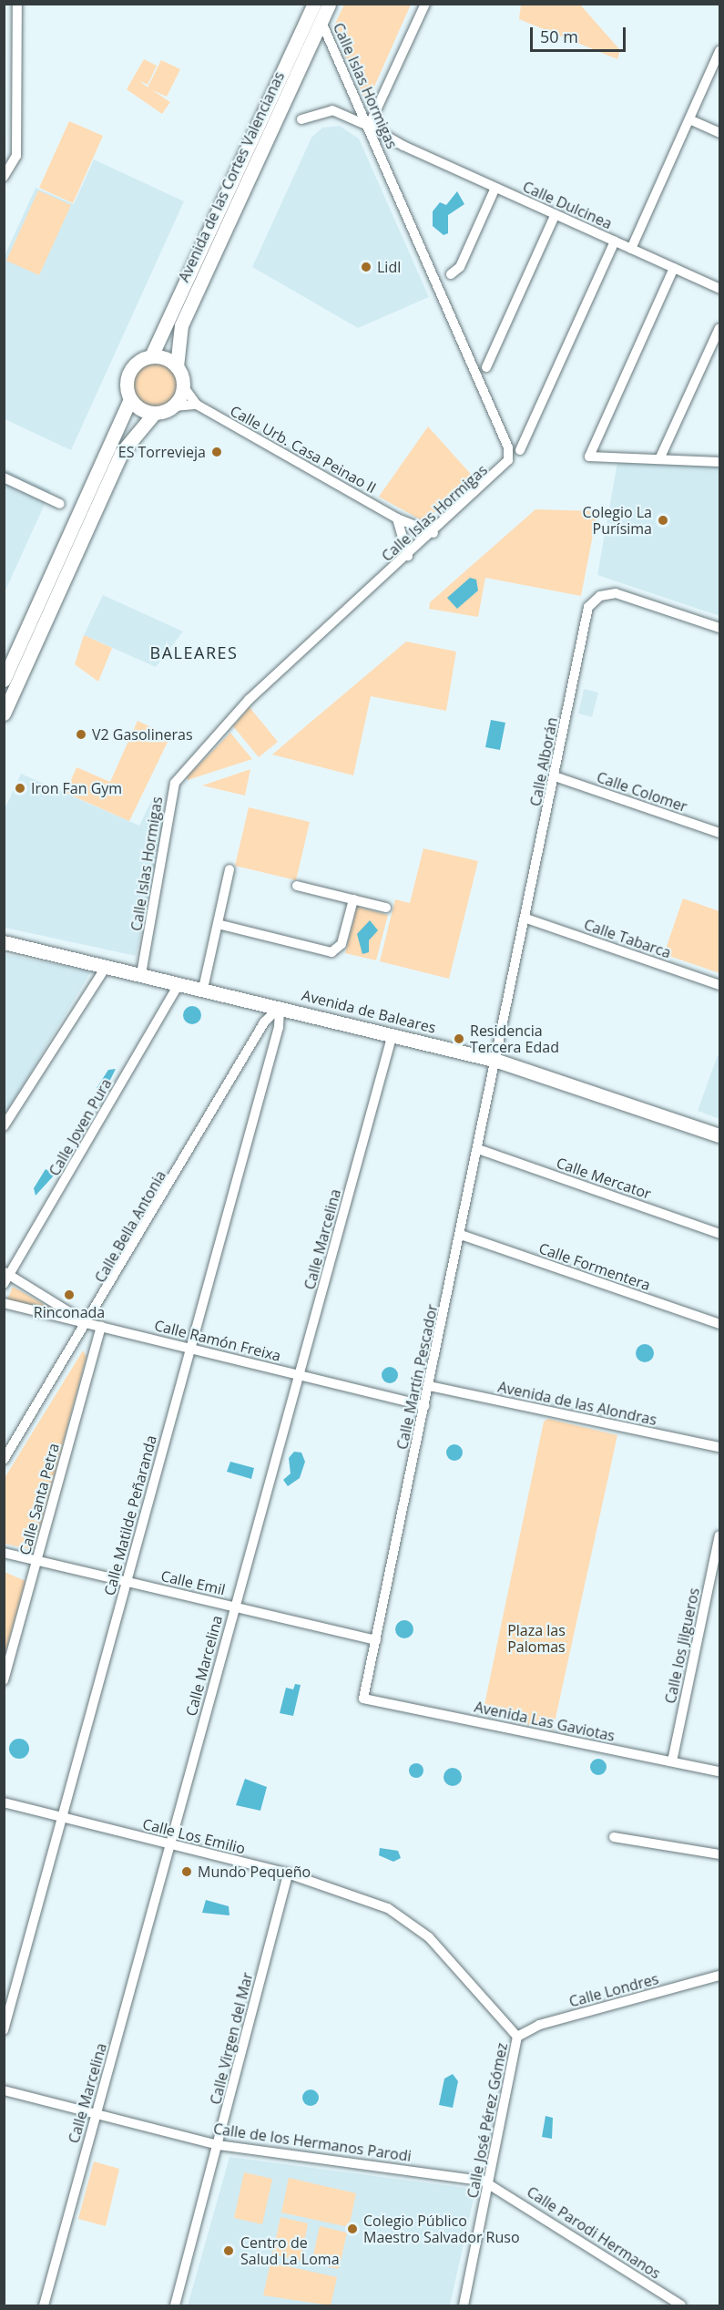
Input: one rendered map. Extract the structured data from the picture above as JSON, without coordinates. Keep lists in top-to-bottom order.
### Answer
{
  "streets": {
    "main road": ["Avenida de las Cortes Valencianas", "Avenida de Baleares"],
    "street": [
      "Calle Islas Hormigas",
      "Calle Dulcinea",
      "Calle Urb. Casa Peinao II",
      "Calle Alborán",
      "Calle Colomer",
      "Calle Tabarca",
      "Calle Joven Pura",
      "Calle Mercator",
      "Calle Bella Antonia",
      "Calle Marcelina",
      "Calle Formentera",
      "Calle Ramón Freixa",
      "Calle Martín Pescador",
      "Avenida de las Alondras",
      "Calle Santa Petra",
      "Calle Matilde Peñaranda",
      "Calle Emil",
      "Calle los Jilgueros",
      "Avenida Las Gaviotas",
      "Calle Los Emilio",
      "Calle Londres",
      "Calle Virgen del Mar",
      "Calle José Pérez Gómez",
      "Calle de los Hermanos Parodi",
      "Calle Parodi Hermanos"
    ]
  },
  "crossings": [
    ["Calle Islas Hormigas", "Avenida de las Cortes Valencianas"],
    ["Calle Islas Hormigas", "Calle Dulcinea"],
    ["Calle Islas Hormigas", "Calle Urb. Casa Peinao II"],
    ["Calle Islas Hormigas", "Avenida de Baleares"],
    ["Avenida de las Cortes Valencianas", "Calle Urb. Casa Peinao II"],
    ["Calle Alborán", "Calle Colomer"],
    ["Calle Alborán", "Calle Tabarca"],
    ["Calle Alborán", "Avenida de Baleares"],
    ["Calle Alborán", "Calle Martín Pescador"],
    ["Avenida de Baleares", "Calle Joven Pura"],
    ["Avenida de Baleares", "Calle Bella Antonia"],
    ["Avenida de Baleares", "Calle Marcelina"],
    ["Avenida de Baleares", "Calle Martín Pescador"],
    ["Avenida de Baleares", "Calle Matilde Peñaranda"],
    ["Calle Mercator", "Calle Martín Pescador"],
    ["Calle Bella Antonia", "Calle Ramón Freixa"],
    ["Calle Bella Antonia", "Calle Matilde Peñaranda"],
    ["Calle Marcelina", "Calle Ramón Freixa"],
    ["Calle Marcelina", "Calle Emil"],
    ["Calle Marcelina", "Calle Los Emilio"],
    ["Calle Marcelina", "Calle de los Hermanos Parodi"],
    ["Calle Formentera", "Calle Martín Pescador"],
    ["Calle Ramón Freixa", "Calle Martín Pescador"],
    ["Calle Ramón Freixa", "Calle Santa Petra"],
    ["Calle Ramón Freixa", "Calle Matilde Peñaranda"],
    ["Calle Martín Pescador", "Avenida de las Alondras"],
    ["Calle Martín Pescador", "Calle Emil"],
    ["Calle Martín Pescador", "Avenida Las Gaviotas"],
    ["Calle Santa Petra", "Calle Emil"],
    ["Calle Matilde Peñaranda", "Calle Emil"],
    ["Calle Matilde Peñaranda", "Calle Los Emilio"],
    ["Calle los Jilgueros", "Avenida Las Gaviotas"],
    ["Calle Los Emilio", "Calle Londres"],
    ["Calle Los Emilio", "Calle Virgen del Mar"],
    ["Calle Los Emilio", "Calle José Pérez Gómez"],
    ["Calle Londres", "Calle José Pérez Gómez"],
    ["Calle Virgen del Mar", "Calle de los Hermanos Parodi"],
    ["Calle José Pérez Gómez", "Calle de los Hermanos Parodi"],
    ["Calle José Pérez Gómez", "Calle Parodi Hermanos"],
    ["Calle de los Hermanos Parodi", "Calle Parodi Hermanos"]
  ],
  "districts": ["BALEARES"],
  "parks": ["Plaza las Palomas"],
  "places": [
    "Lidl",
    "ES Torrevieja",
    "Colegio La Purísima",
    "V2 Gasolineras",
    "Iron Fan Gym",
    "Residencia Tercera Edad",
    "Rinconada",
    "Mundo Pequeño",
    "Colegio Público Maestro Salvador Ruso",
    "Centro de Salud La Loma"
  ],
  "scale_bar": "50 m"
}
